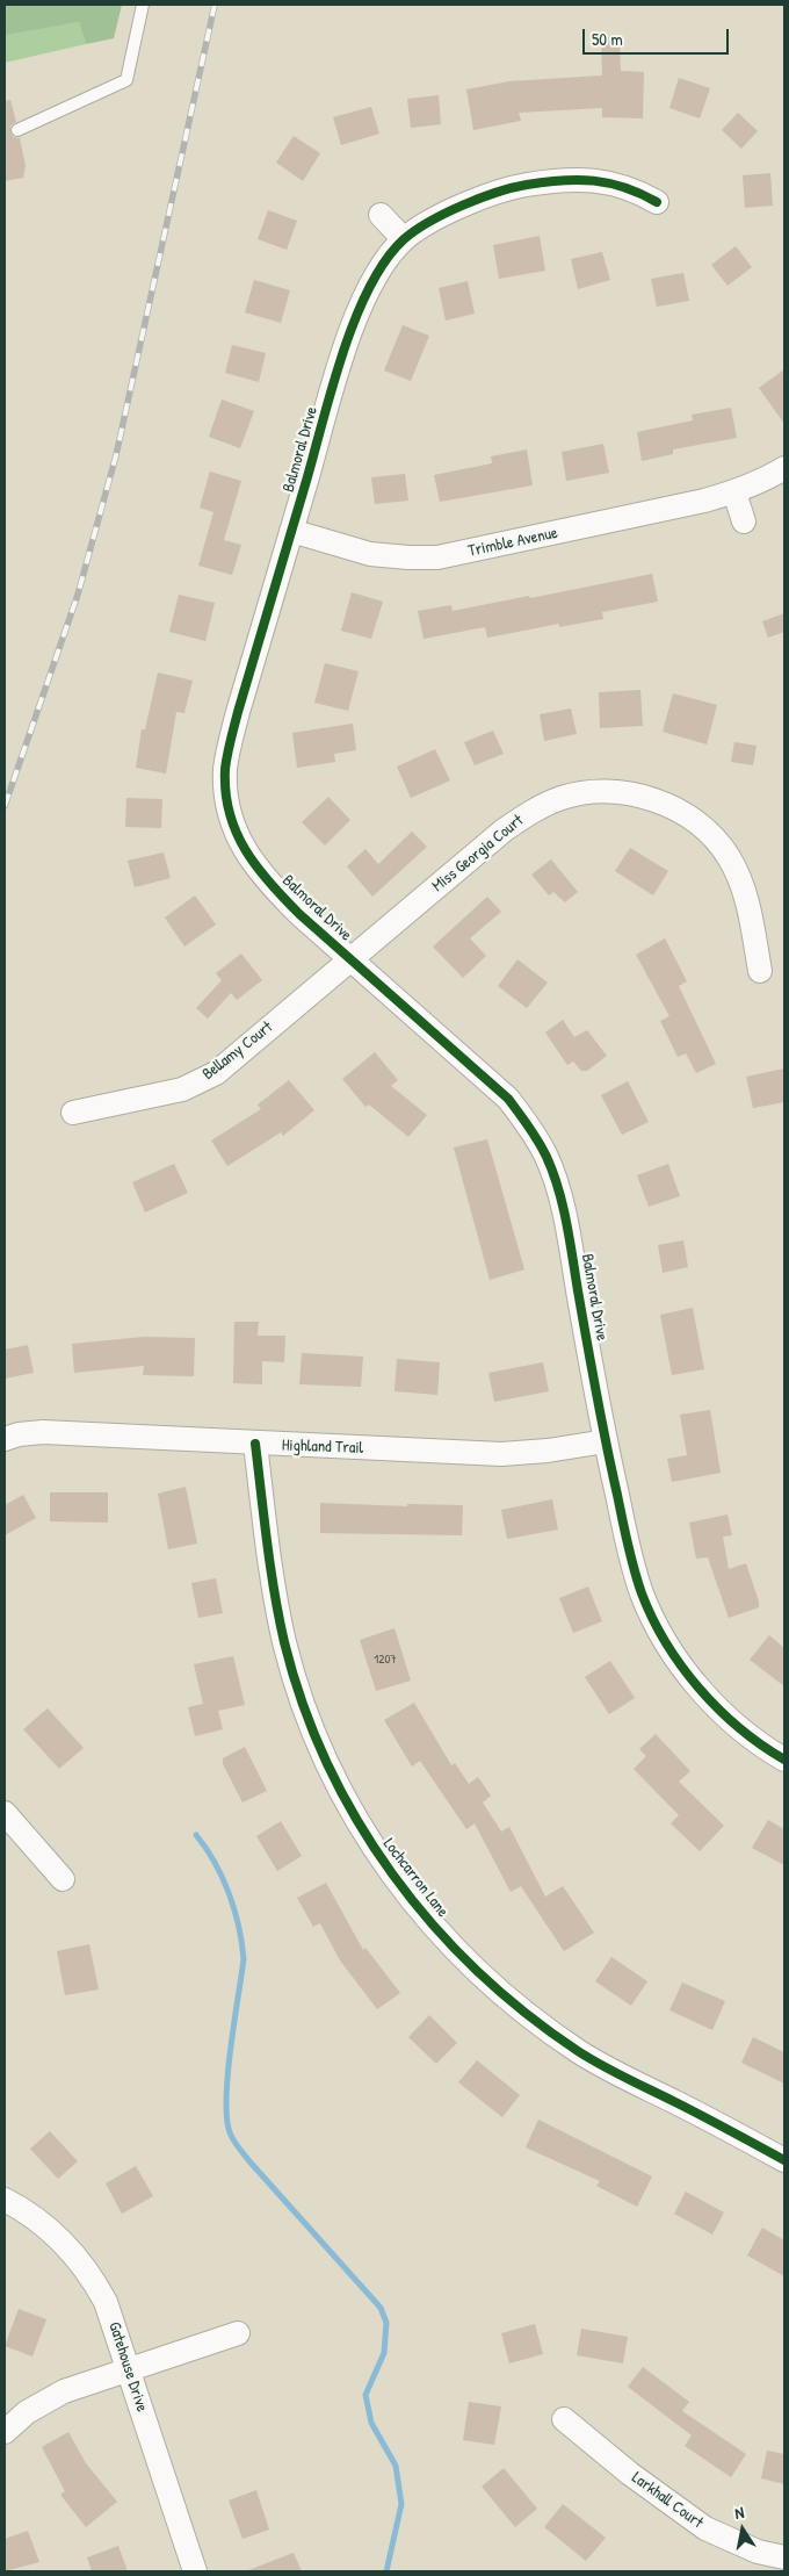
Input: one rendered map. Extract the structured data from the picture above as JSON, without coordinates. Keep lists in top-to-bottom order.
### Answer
{
  "streets": {
    "street": [
      "Balmoral Drive",
      "Trimble Avenue",
      "Miss Georgia Court",
      "Bellamy Court",
      "Highland Trail",
      "Lochcarron Lane",
      "Gatehouse Drive",
      "Larkhall Court"
    ]
  },
  "crossings": [
    ["Balmoral Drive", "Trimble Avenue"],
    ["Balmoral Drive", "Miss Georgia Court"],
    ["Balmoral Drive", "Bellamy Court"],
    ["Balmoral Drive", "Highland Trail"],
    ["Miss Georgia Court", "Bellamy Court"],
    ["Highland Trail", "Lochcarron Lane"]
  ],
  "house_numbers": ["1207"],
  "scale_bar": "50 m",
  "north": "top"
}
